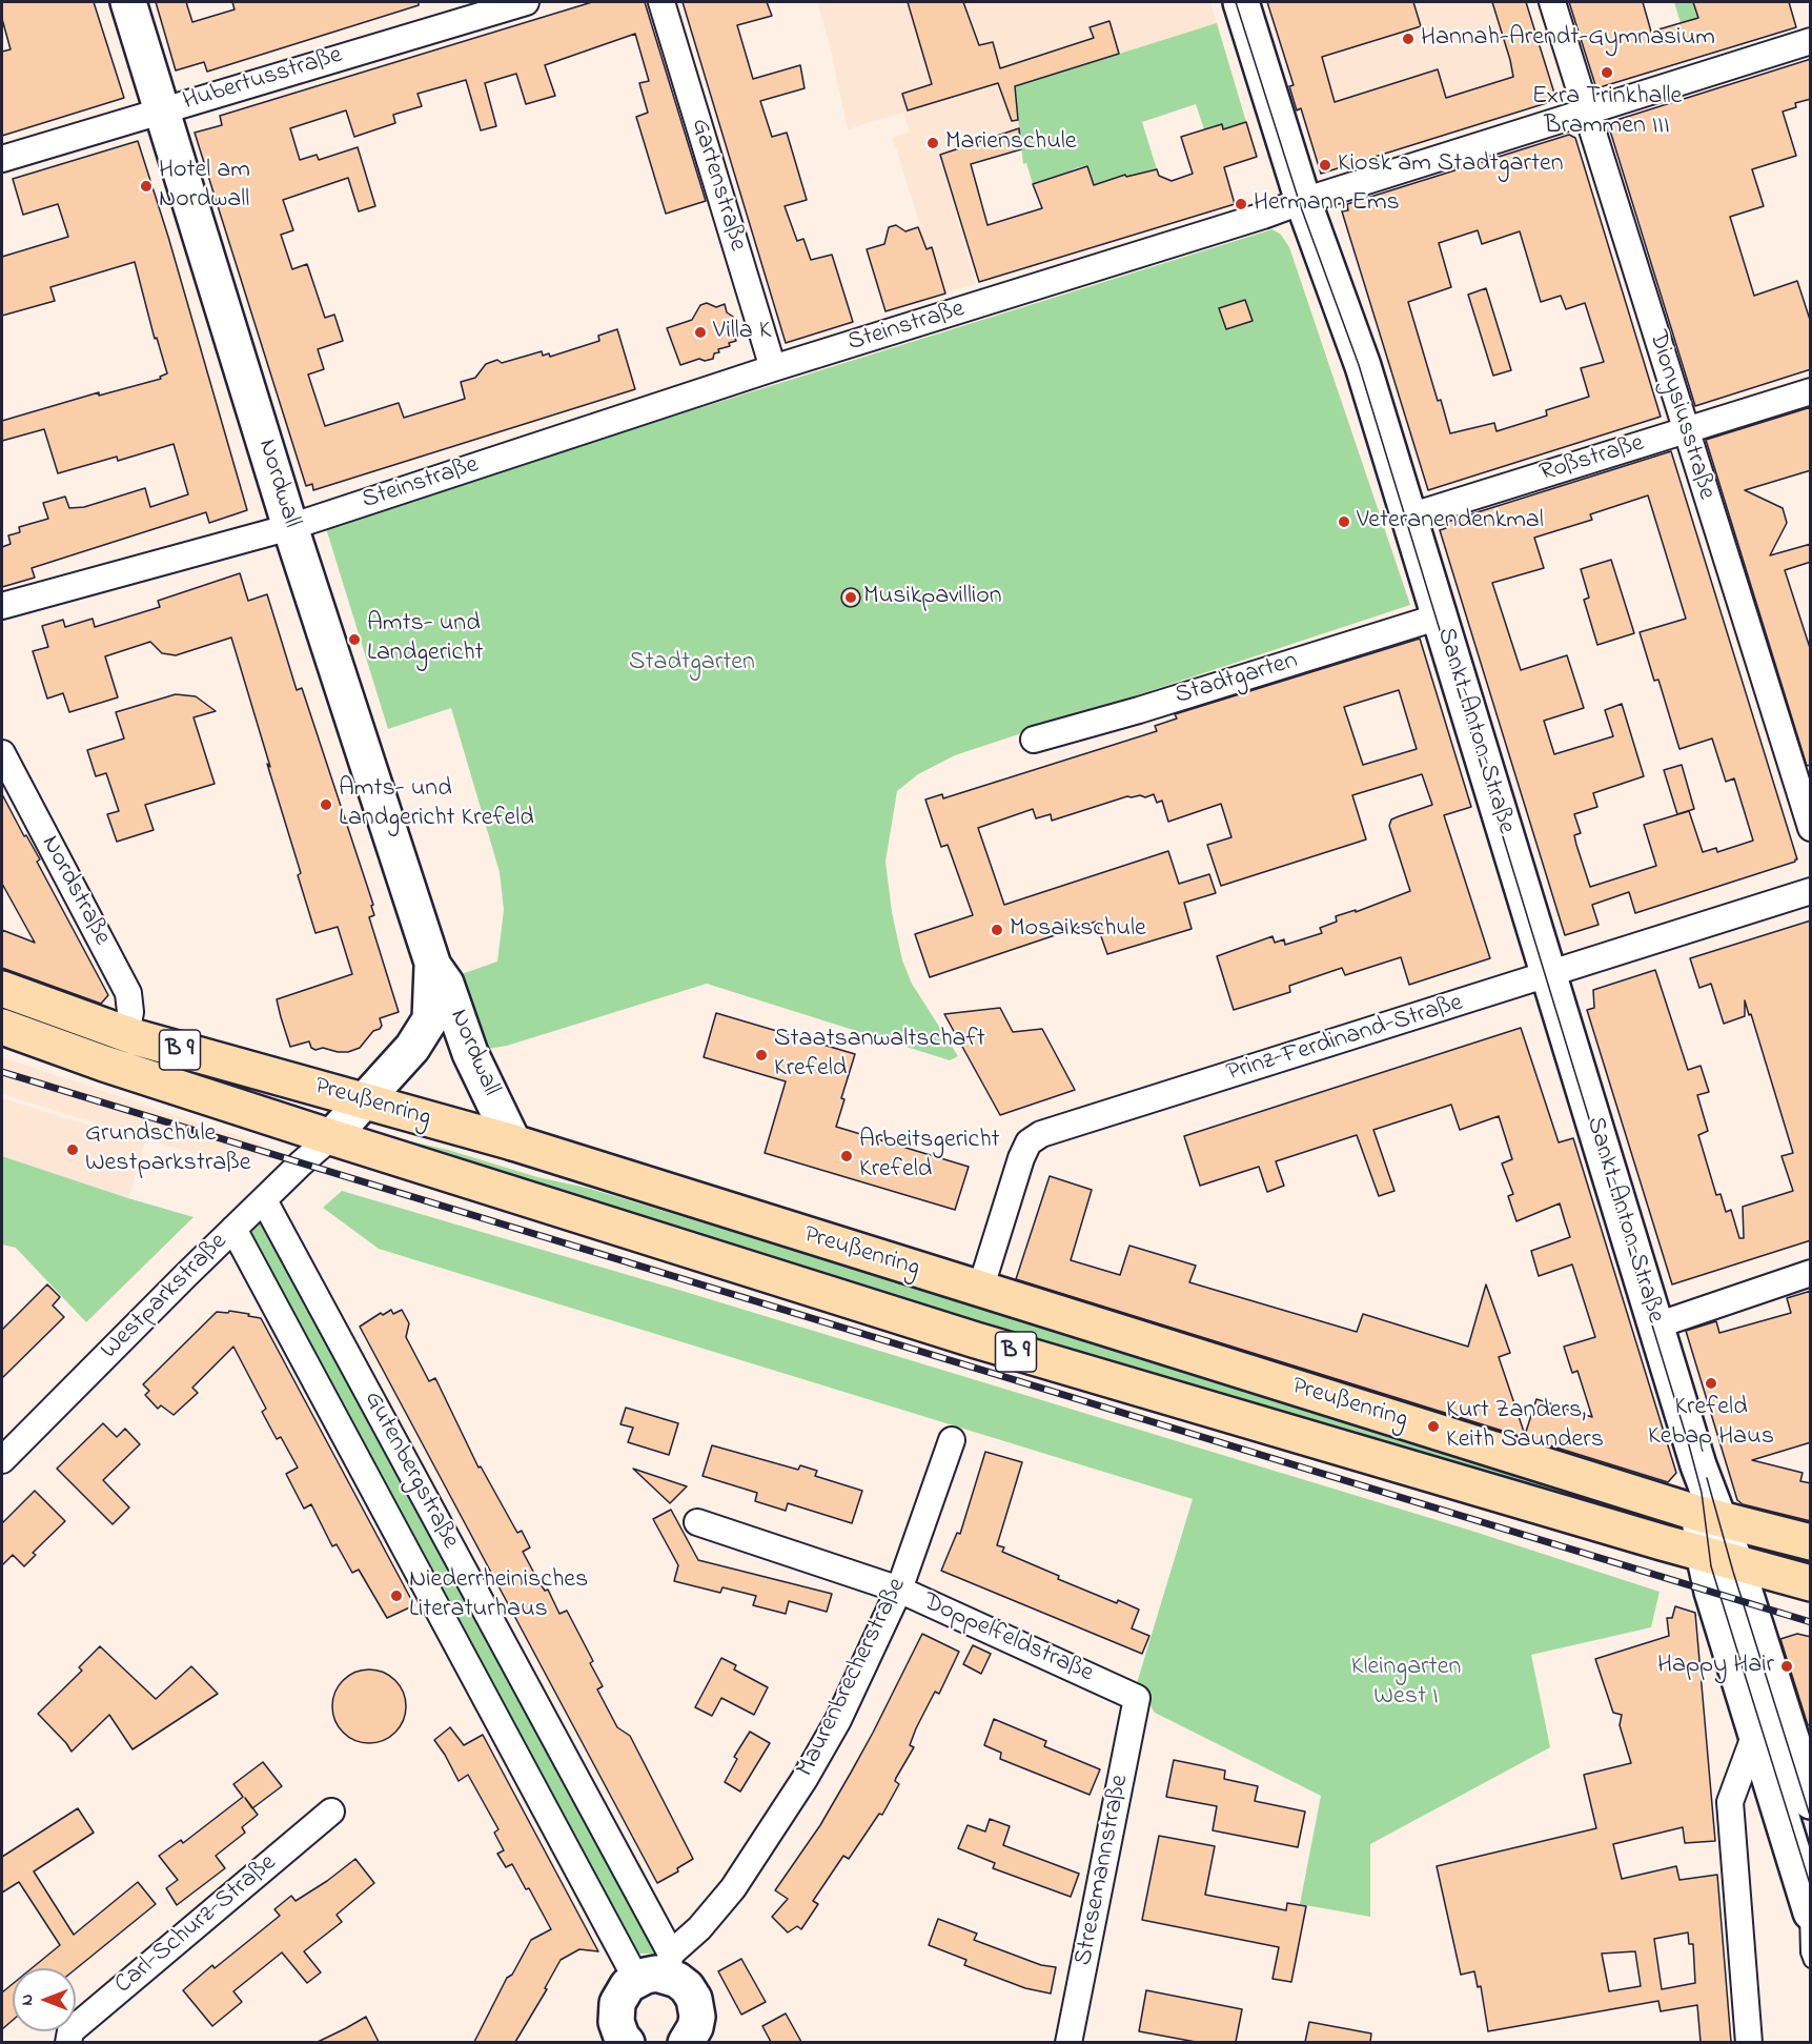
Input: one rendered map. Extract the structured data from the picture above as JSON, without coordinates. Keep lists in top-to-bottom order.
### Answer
{
  "streets": {
    "main road": ["B 9", "Preußenring"],
    "street": [
      "Hubertusstraße",
      "Gartenstraße",
      "Steinstraße",
      "Dionysiusstraße",
      "Roßstraße",
      "Nordwall",
      "Stadtgarten",
      "Sankt-Anton-Straße",
      "Nordstraße",
      "Prinz-Ferdinand-Straße",
      "Westparkstraße",
      "Gutenbergstraße",
      "Doppelfeldstraße",
      "Maurenbrecherstraße",
      "Stresemannstraße",
      "Carl-Schurz-Straße"
    ]
  },
  "crossings": [
    ["Hubertusstraße", "Nordwall"],
    ["Gartenstraße", "Steinstraße"],
    ["Steinstraße", "Dionysiusstraße"],
    ["Steinstraße", "Nordwall"],
    ["Steinstraße", "Sankt-Anton-Straße"],
    ["Dionysiusstraße", "Roßstraße"],
    ["Roßstraße", "Sankt-Anton-Straße"],
    ["Nordwall", "Preußenring"],
    ["Nordwall", "Westparkstraße"],
    ["Stadtgarten", "Sankt-Anton-Straße"],
    ["Sankt-Anton-Straße", "Prinz-Ferdinand-Straße"],
    ["Sankt-Anton-Straße", "B 9"],
    ["Sankt-Anton-Straße", "Preußenring"],
    ["Nordstraße", "Preußenring"],
    ["Prinz-Ferdinand-Straße", "Preußenring"],
    ["B 9", "Preußenring"],
    ["Preußenring", "Westparkstraße"],
    ["Westparkstraße", "Gutenbergstraße"],
    ["Gutenbergstraße", "Maurenbrecherstraße"],
    ["Doppelfeldstraße", "Maurenbrecherstraße"],
    ["Doppelfeldstraße", "Stresemannstraße"]
  ],
  "parks": ["Stadtgarten", "Kleingarten West I"],
  "places": [
    "Hannah-Arendt-Gymnasium",
    "Exra Trinkhalle Brammen III",
    "Marienschule",
    "Kiosk am Stadtgarten",
    "Hotel am Nordwall",
    "Hermann Ems",
    "Villa K",
    "Veteranendenkmal",
    "Musikpavillion",
    "Amts- und Landgericht",
    "Amts- und Landgericht Krefeld",
    "Mosaikschule",
    "Staatsanwaltschaft Krefeld",
    "Grundschule Westparkstraße",
    "Arbeitsgericht Krefeld",
    "Krefeld Kebap Haus",
    "Kurt Zanders, Keith Saunders",
    "Niederrheinisches Literaturhaus",
    "Happy Hair"
  ],
  "north": "left"
}
